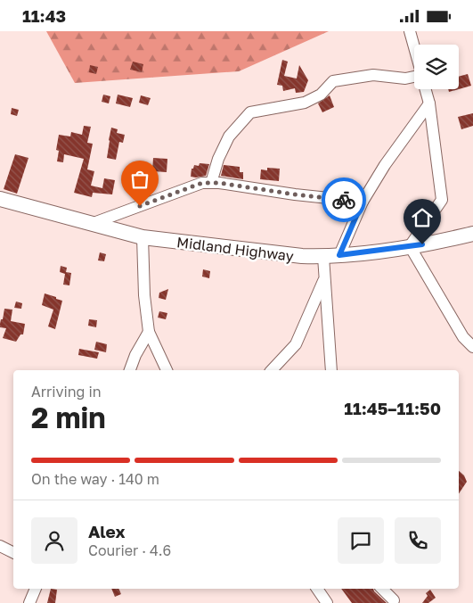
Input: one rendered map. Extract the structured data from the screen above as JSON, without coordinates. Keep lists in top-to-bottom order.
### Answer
{
  "streets": {
    "main road": ["Midland Highway"]
  },
  "page": {
    "status": "11:43",
    "heading": ["2 min", "Arriving in", "11:45–11:50"],
    "panel": ["Alex", "Courier · 4.6"],
    "bar": "On the way · 140 m"
  }
}
